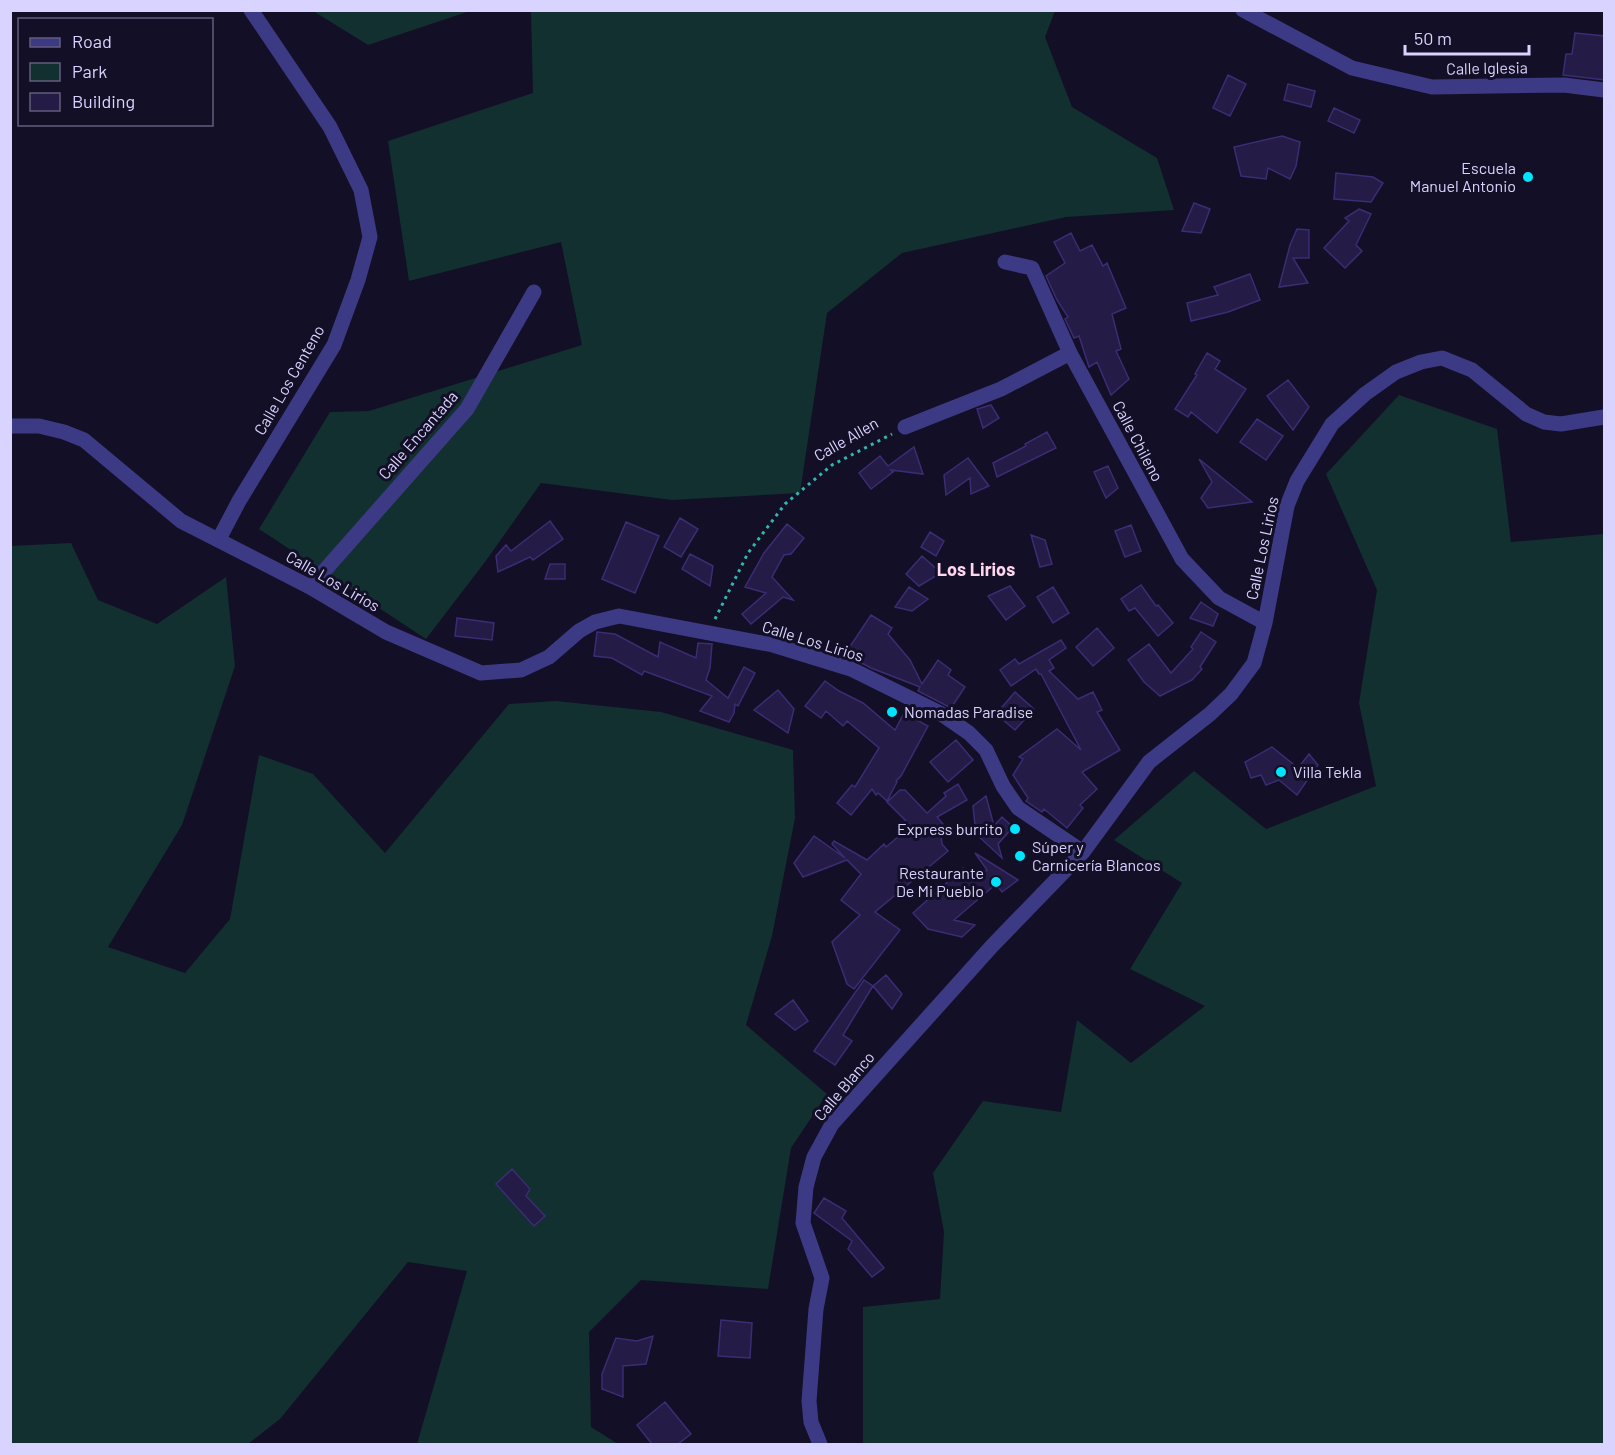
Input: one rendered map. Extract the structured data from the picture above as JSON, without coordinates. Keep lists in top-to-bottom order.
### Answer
{
  "streets": {
    "street": [
      "Calle Iglesia",
      "Calle Los Centeno",
      "Calle Encantada",
      "Calle Allen",
      "Calle Chileno",
      "Calle Los Lirios",
      "Calle Blanco"
    ]
  },
  "crossings": [
    ["Calle Los Centeno", "Calle Los Lirios"],
    ["Calle Encantada", "Calle Los Lirios"],
    ["Calle Allen", "Calle Chileno"],
    ["Calle Allen", "Calle Los Lirios"],
    ["Calle Chileno", "Calle Los Lirios"],
    ["Calle Los Lirios", "Calle Blanco"]
  ],
  "districts": ["Los Lirios"],
  "places": [
    "Escuela Manuel Antonio",
    "Nomadas Paradise",
    "Villa Tekla",
    "Express burrito",
    "Súper y Carnicería Blancos",
    "Restaurante De Mi Pueblo"
  ],
  "legend": ["Road", "Park", "Building"],
  "scale_bar": "50 m"
}
